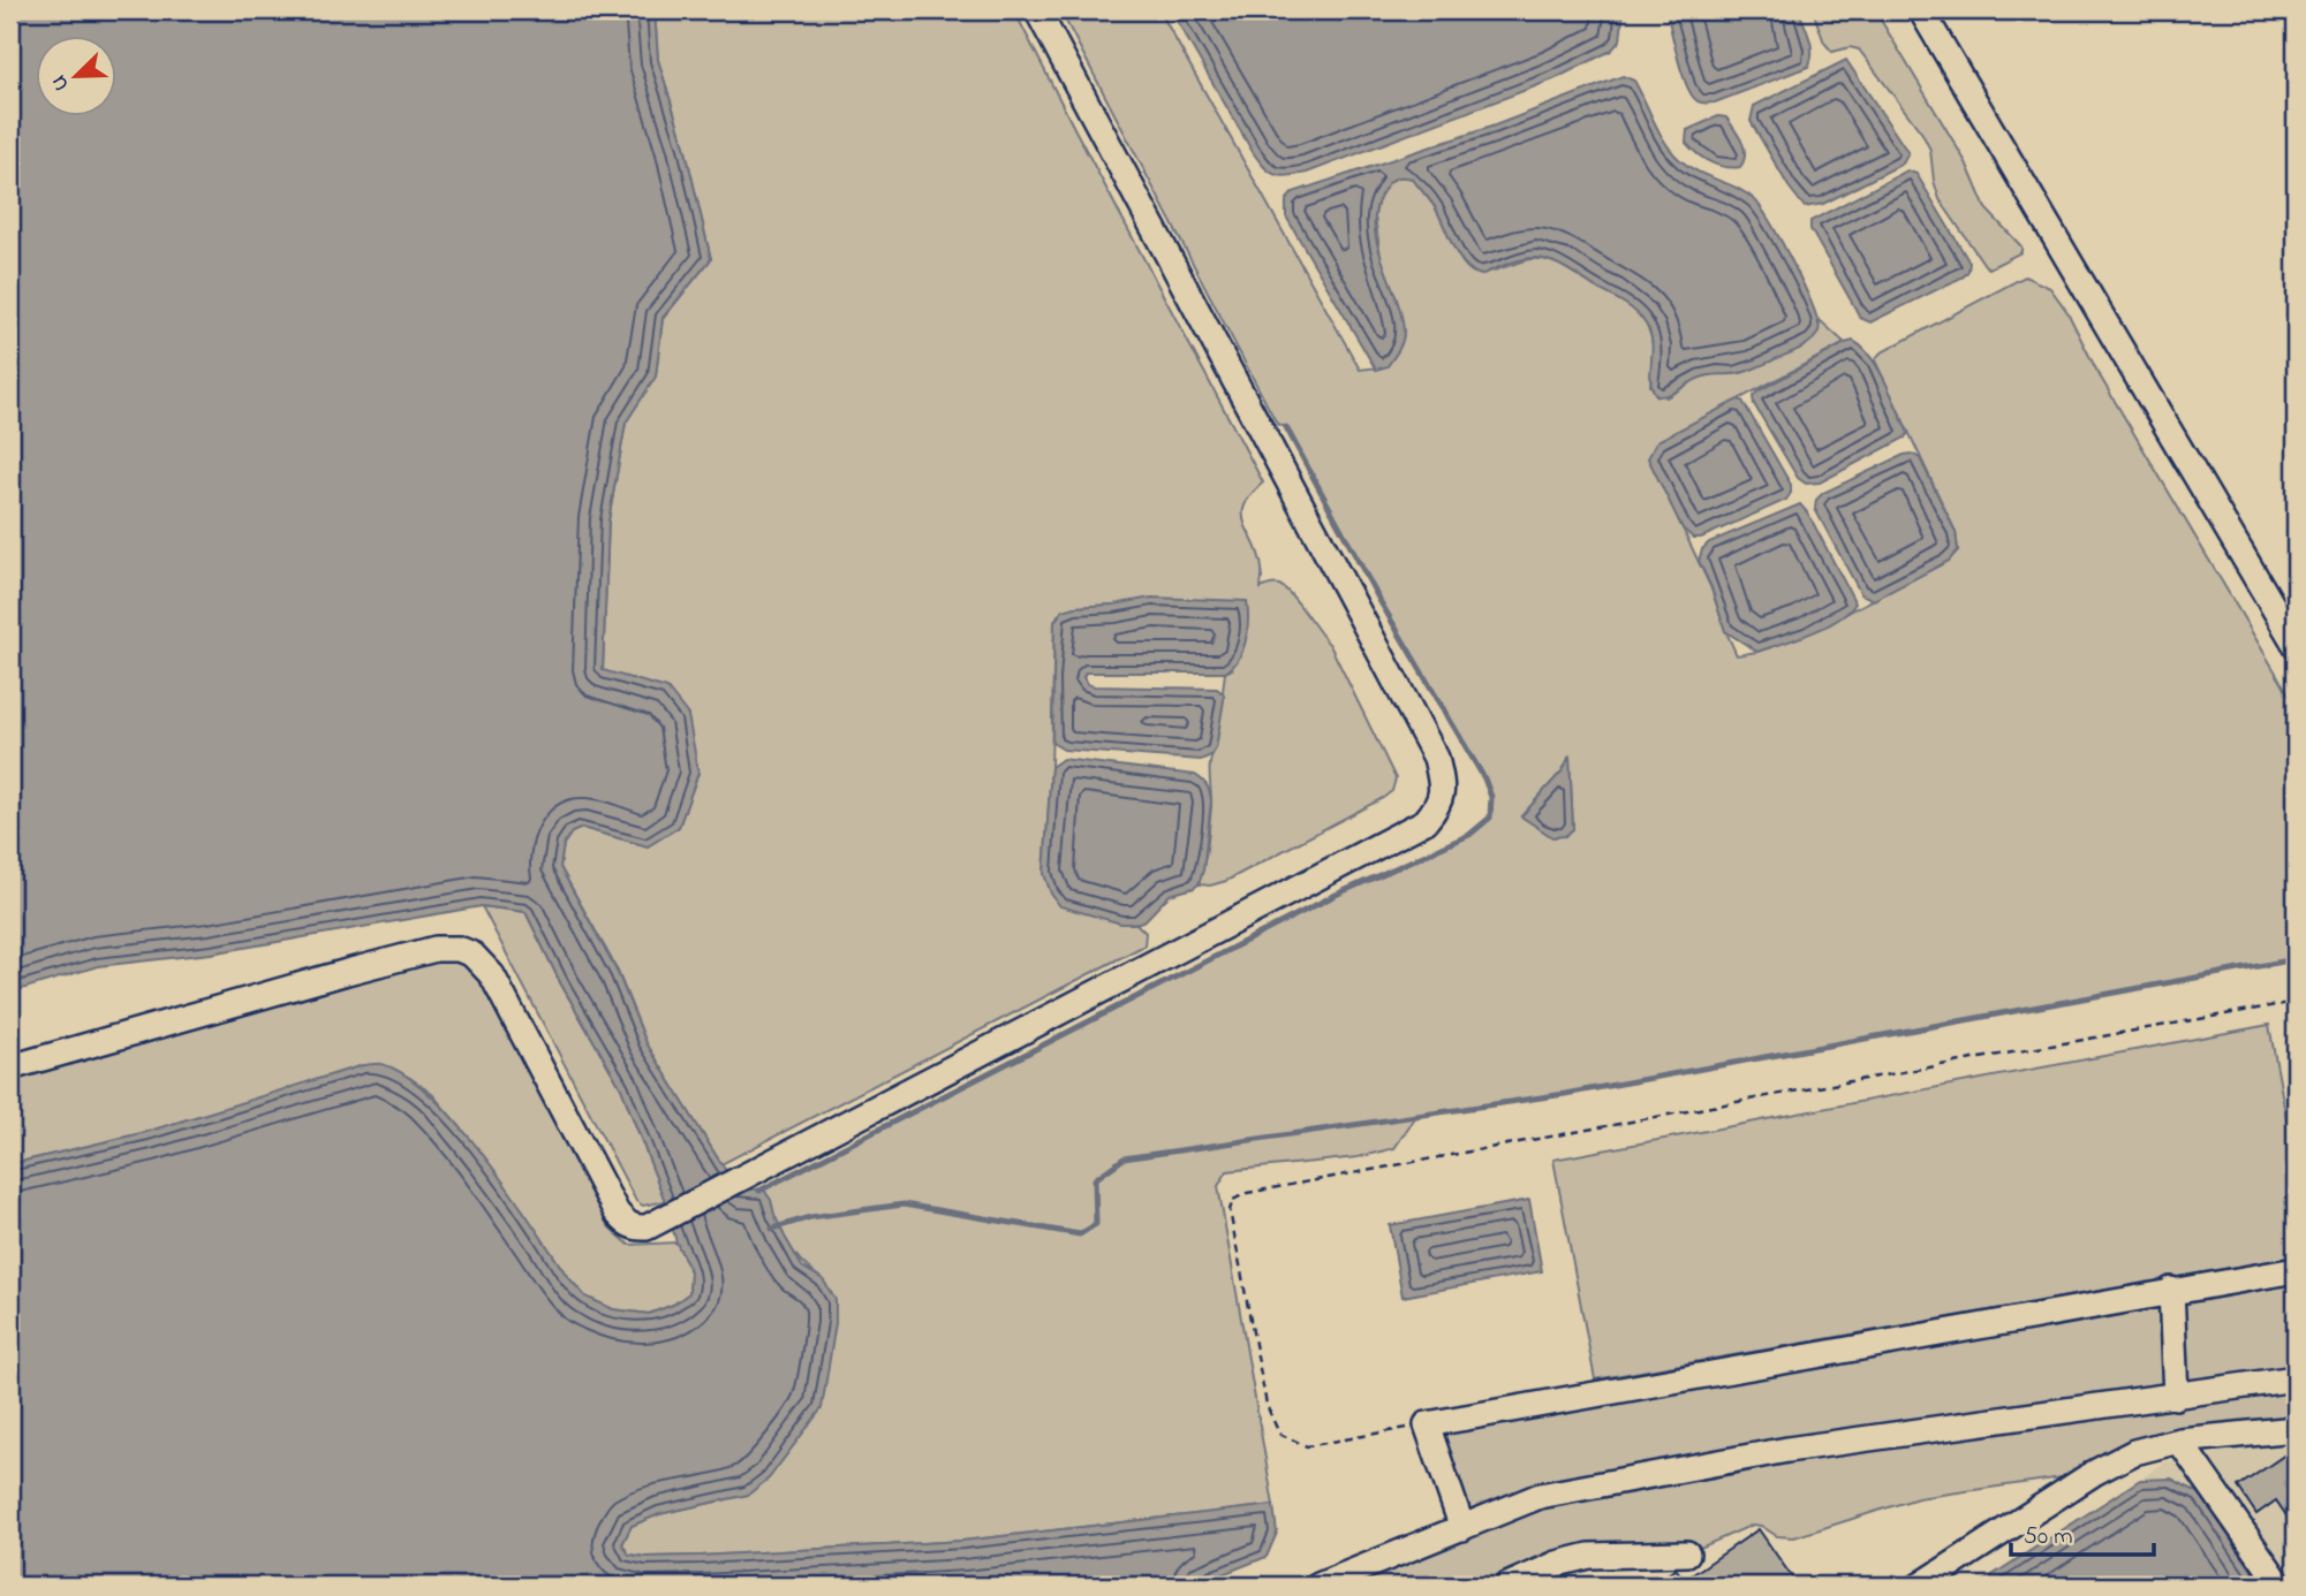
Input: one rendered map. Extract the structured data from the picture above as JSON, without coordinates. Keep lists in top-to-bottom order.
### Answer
{
  "scale_bar": "50 m",
  "north": "bottom left"
}
